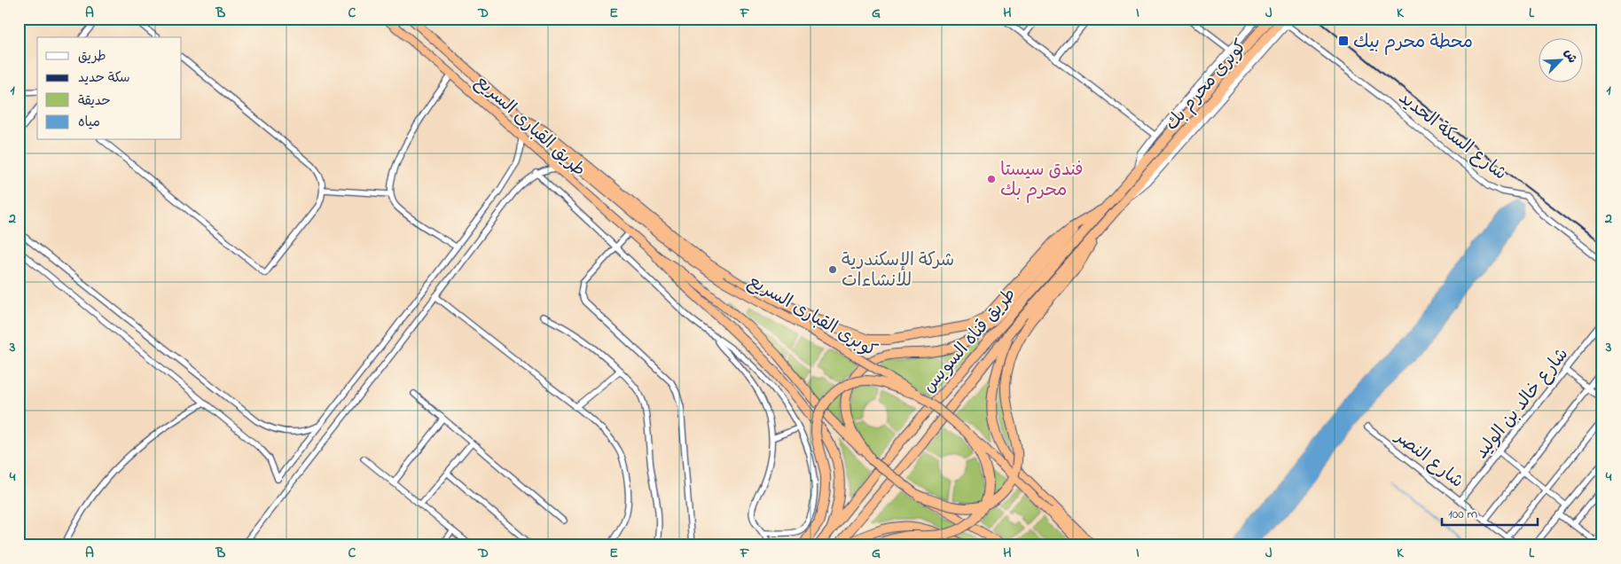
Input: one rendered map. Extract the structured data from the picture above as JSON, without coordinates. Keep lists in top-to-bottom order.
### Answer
{
  "streets": {
    "highway": [
      "كوبرى محرم بك",
      "طريق القبارى السريع",
      "كوبرى القبارى السريع",
      "طريق قناه السويس"
    ],
    "street": ["شارع السكة الحديد", "شارع خالد بن الوليد", "شارع النصر"]
  },
  "crossings": [
    ["كوبرى محرم بك", "شارع السكة الحديد"],
    ["كوبرى محرم بك", "طريق قناه السويس"],
    ["طريق القبارى السريع", "كوبرى القبارى السريع"],
    ["شارع السكة الحديد", "طريق قناه السويس"],
    ["شارع خالد بن الوليد", "شارع النصر"]
  ],
  "places": {
    "transit": ["محطة محرم بيك"],
    "other": ["فندق سيستا محرم بك", "شركة الإسكندرية للانشاءات"]
  },
  "legend": [
    "طريق",
    "سكة حديد",
    "حديقة",
    "مياه"
  ],
  "scale_bar": "100 m",
  "north": "top right",
  "grid": {
    "columns": [
      "A",
      "B",
      "C",
      "D",
      "E",
      "F",
      "G",
      "H",
      "I",
      "J",
      "K",
      "L"
    ],
    "rows": [
      "1",
      "2",
      "3",
      "4"
    ]
  }
}
